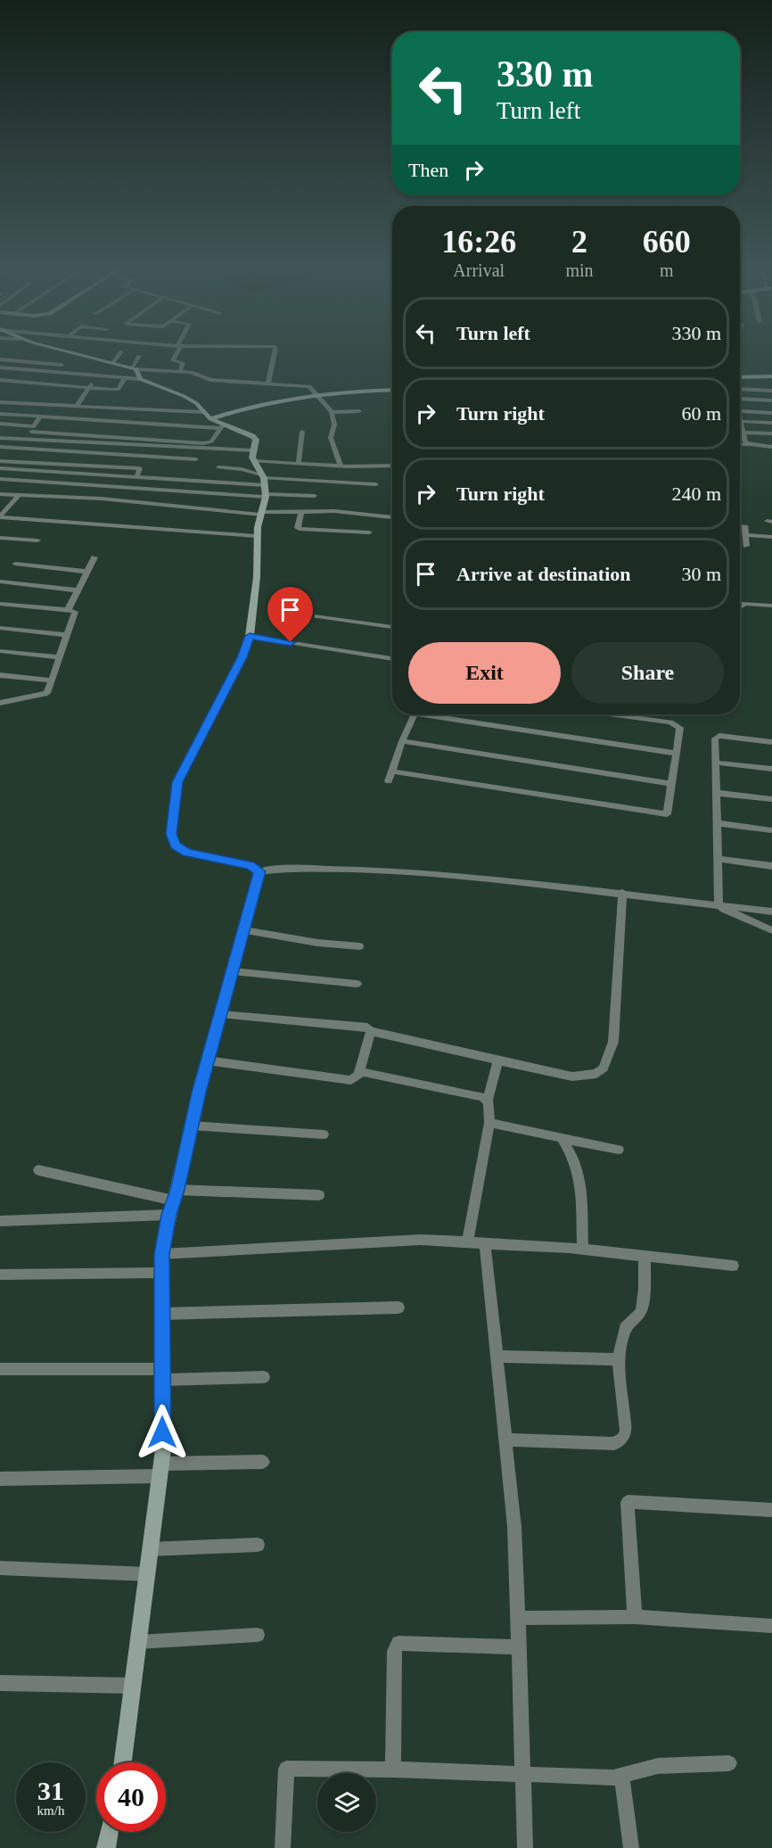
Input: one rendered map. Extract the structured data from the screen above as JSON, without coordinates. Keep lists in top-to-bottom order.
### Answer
{
  "page": {
    "turn": ["330 m", "Turn left"],
    "then": "Then",
    "eta": [
      "16:26",
      "Arrival",
      "2",
      "min",
      "660",
      "m"
    ],
    "list": [
      {
        "name": "Turn left",
        "value": "330 m"
      },
      {
        "name": "Turn right",
        "value": "60 m"
      },
      {
        "name": "Turn right",
        "value": "240 m"
      },
      {
        "name": "Arrive at destination",
        "value": "30 m"
      }
    ],
    "buttons": ["Exit", "Share"],
    "speed": "31 km/h",
    "limit": "40"
  }
}
